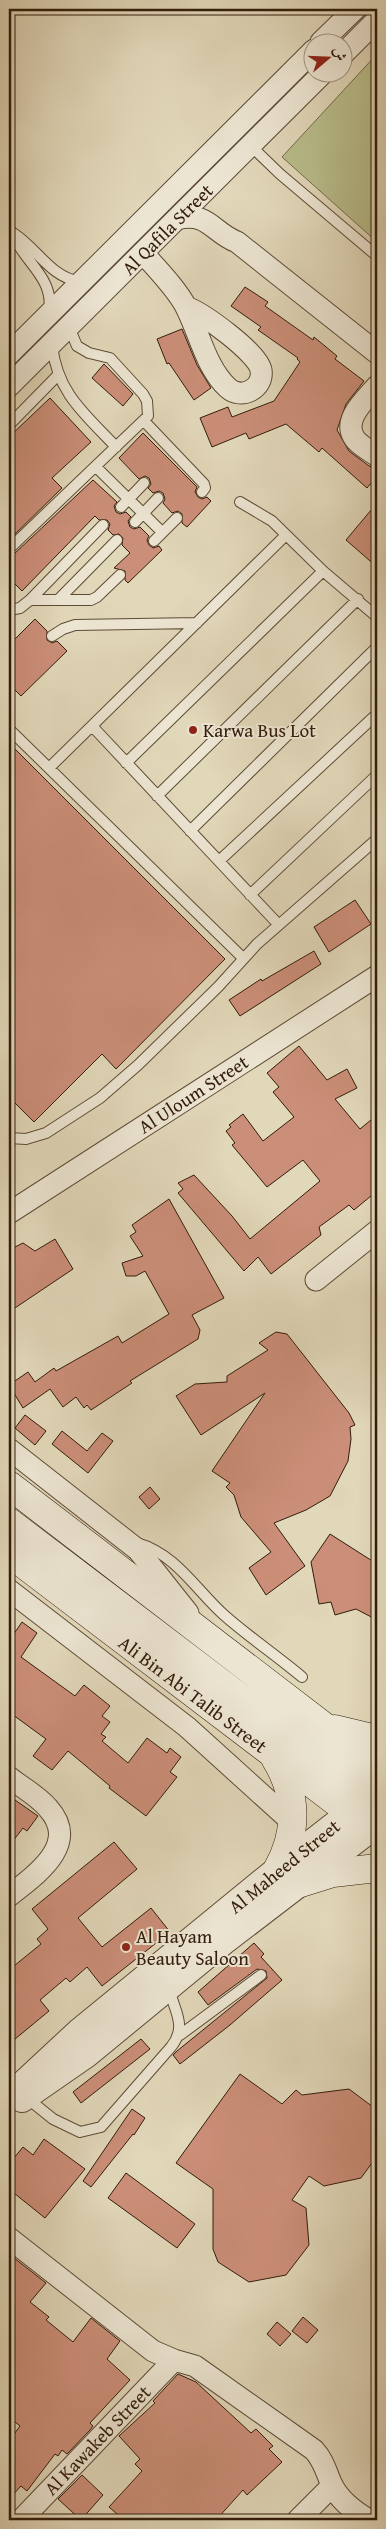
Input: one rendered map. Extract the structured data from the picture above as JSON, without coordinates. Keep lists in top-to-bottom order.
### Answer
{
  "streets": {
    "main road": ["Ali Bin Abi Talib Street"],
    "street": [
      "Al Qafila Street",
      "Al Uloum Street",
      "Al Maheed Street",
      "Al Kawakeb Street"
    ]
  },
  "crossings": [
    ["Ali Bin Abi Talib Street", "Al Maheed Street"]
  ],
  "places": ["Karwa Bus Lot", "Al Hayam Beauty Saloon"],
  "north": "right"
}
